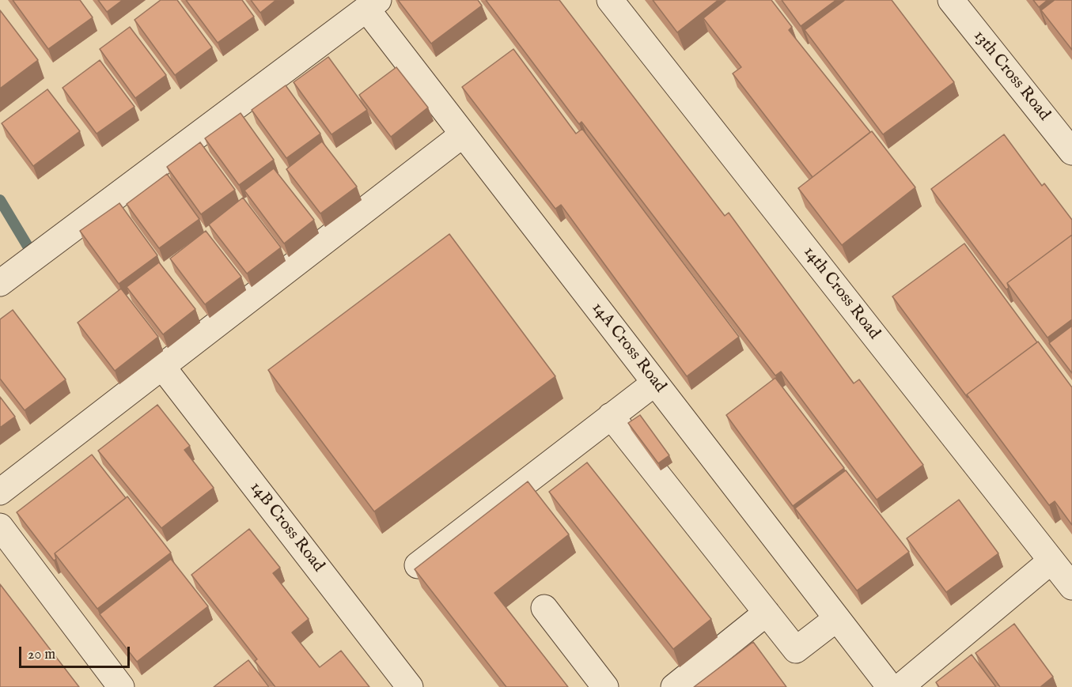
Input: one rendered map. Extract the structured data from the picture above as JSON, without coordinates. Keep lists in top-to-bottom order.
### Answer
{
  "streets": {
    "street": [
      "13th Cross Road",
      "14th Cross Road",
      "14A Cross Road",
      "14B Cross Road"
    ]
  },
  "scale_bar": "20 m"
}
